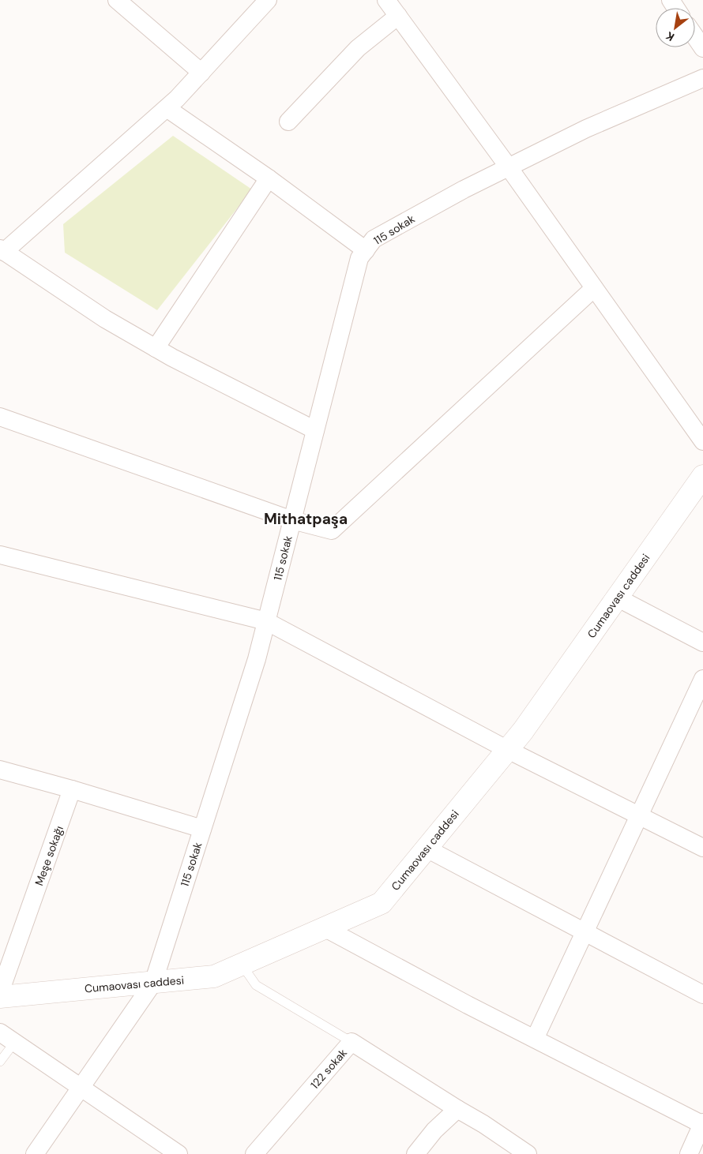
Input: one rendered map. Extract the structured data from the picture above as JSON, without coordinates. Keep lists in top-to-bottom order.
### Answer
{
  "streets": {
    "main road": ["Cumaovası caddesi"],
    "street": ["115 sokak", "Meşe sokağı", "122 sokak"]
  },
  "crossings": [
    ["115 sokak", "Cumaovası caddesi"]
  ],
  "districts": ["Mithatpaşa"],
  "north": "bottom left"
}
